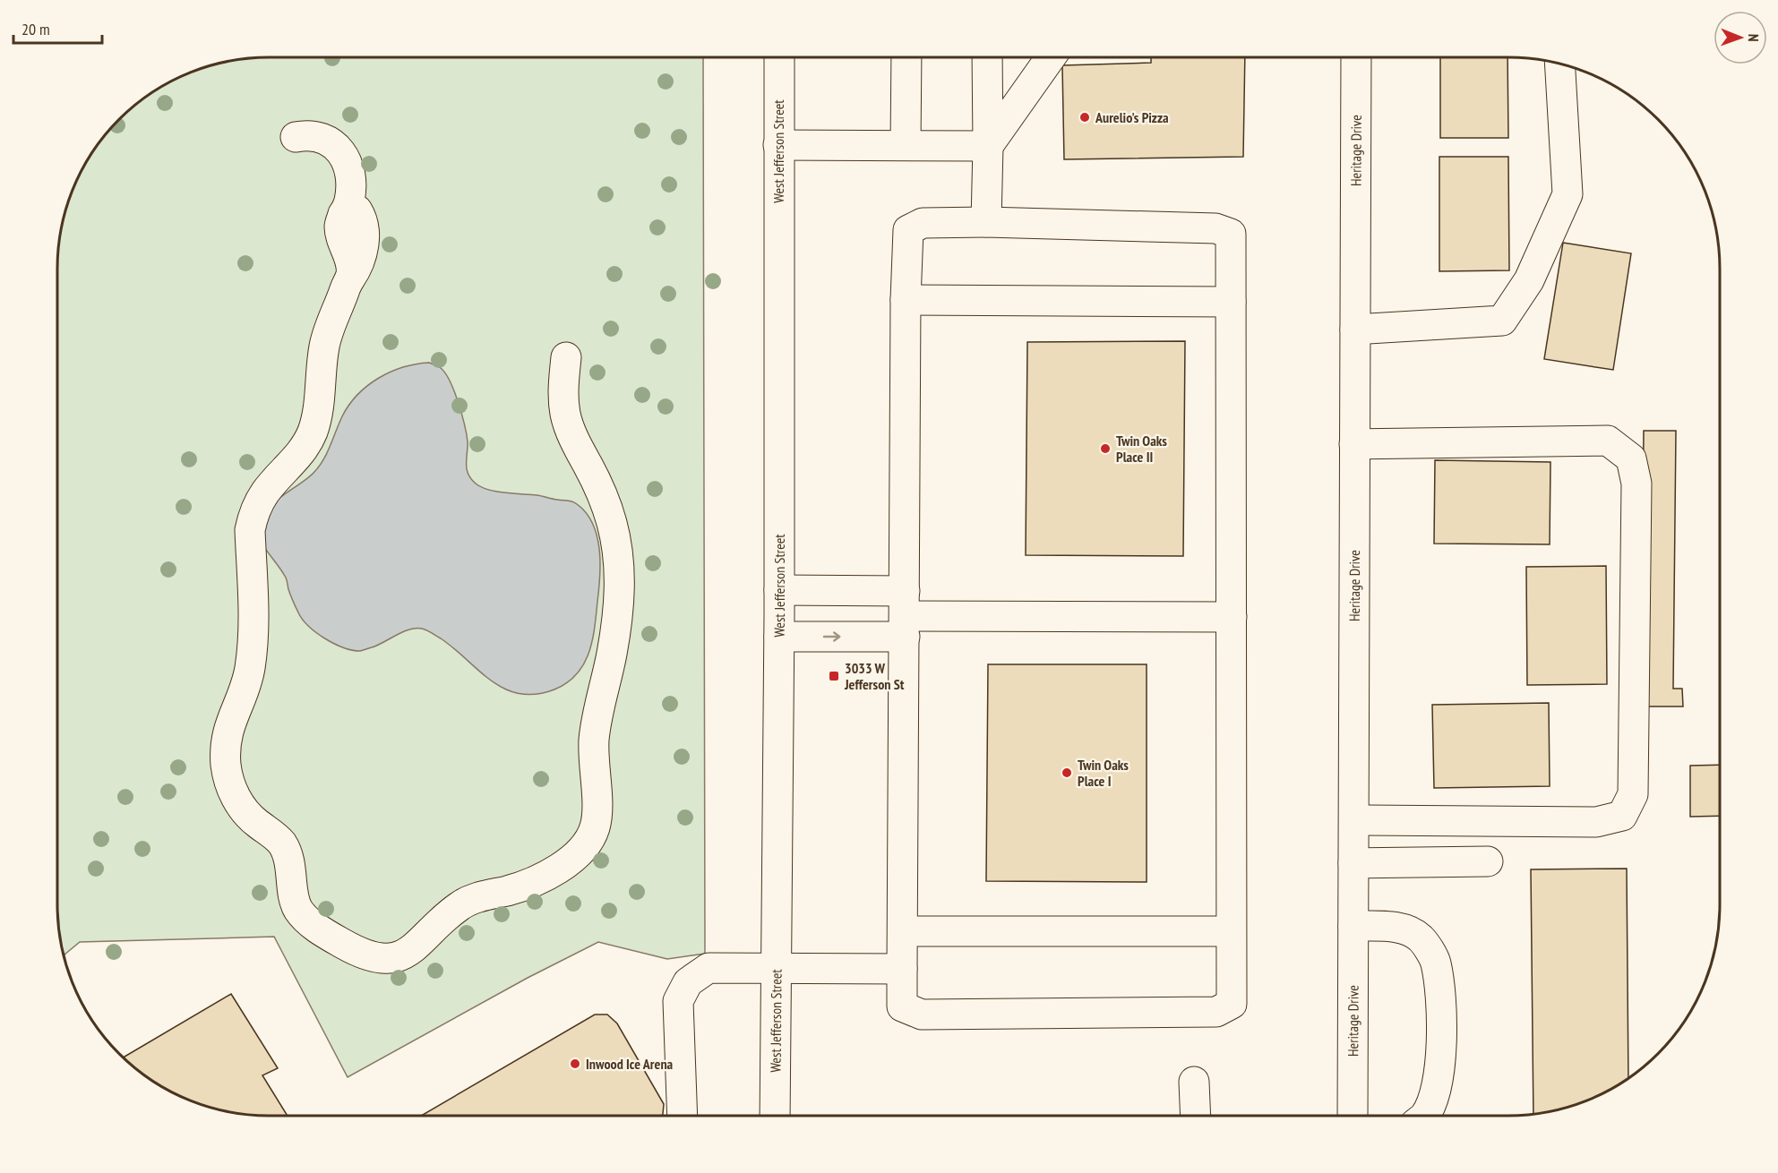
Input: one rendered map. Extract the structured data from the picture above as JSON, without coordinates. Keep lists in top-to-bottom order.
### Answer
{
  "streets": {
    "street": ["West Jefferson Street", "Heritage Drive"]
  },
  "places": {
    "other": [
      "Aurelio's Pizza",
      "Twin Oaks Place II",
      "Twin Oaks Place I",
      "Inwood Ice Arena"
    ],
    "transit": ["3033 W Jefferson St"]
  },
  "scale_bar": "20 m",
  "north": "right"
}
